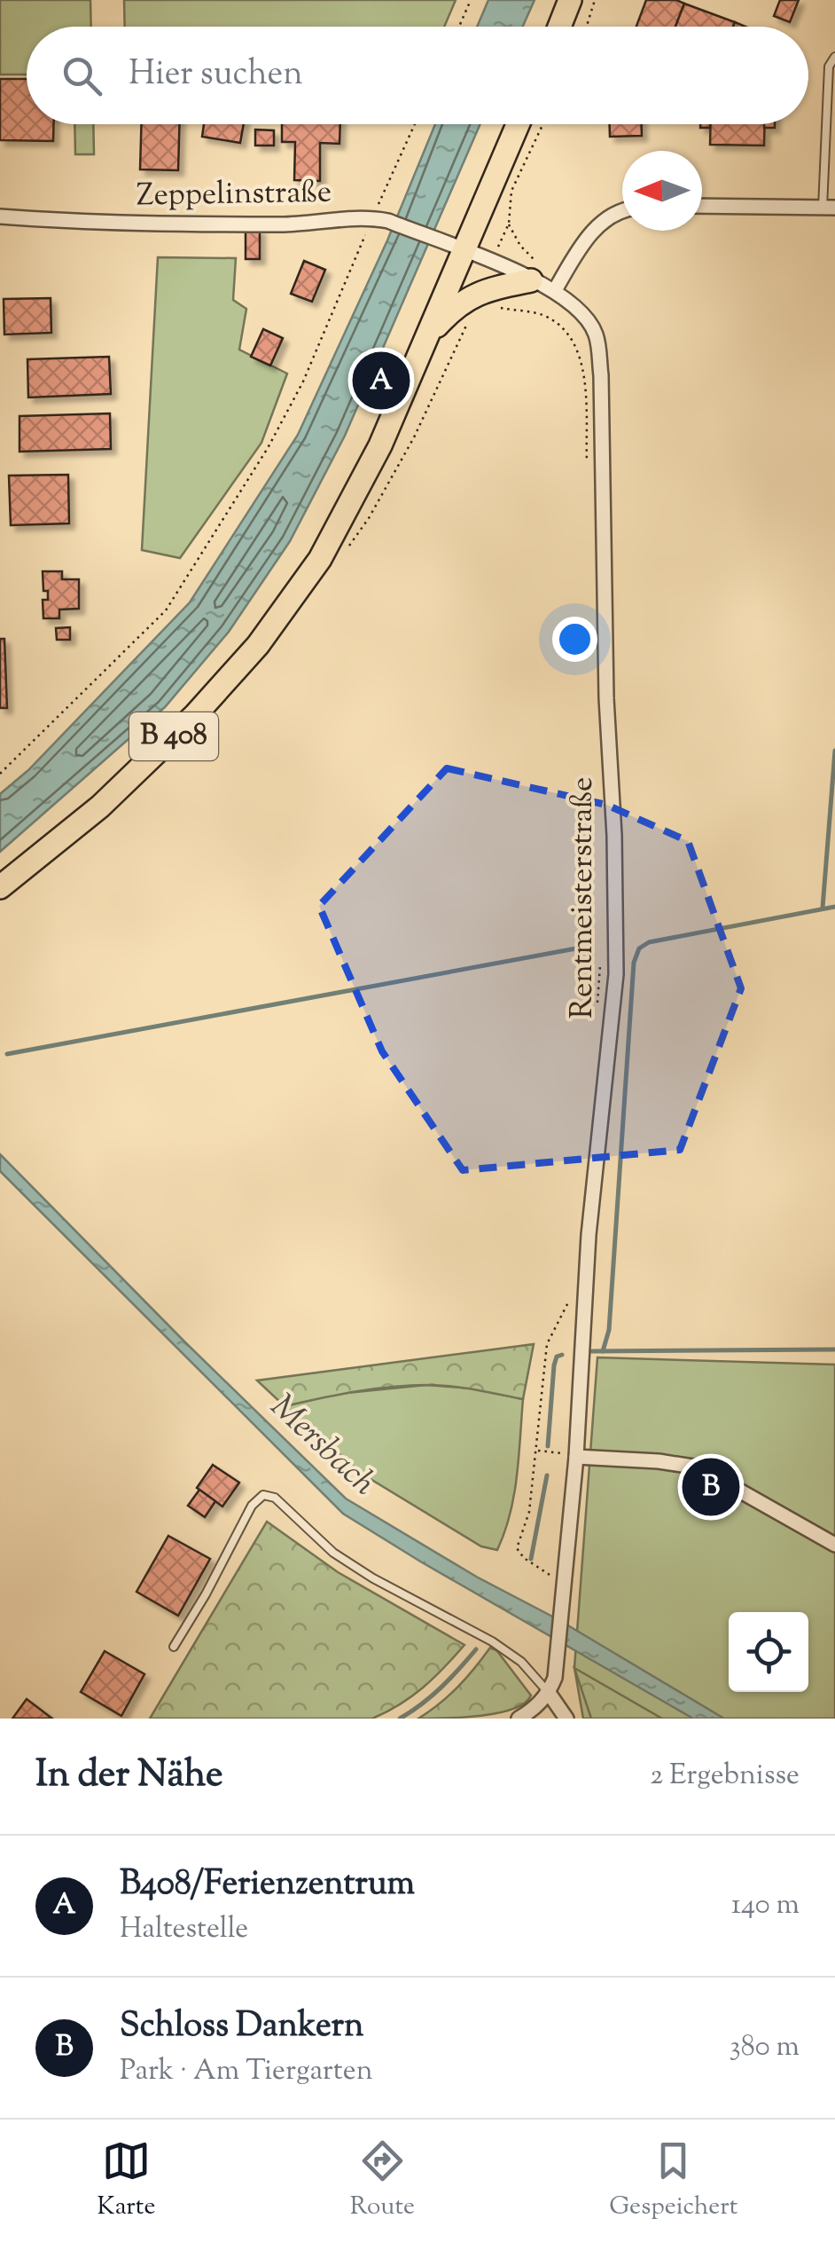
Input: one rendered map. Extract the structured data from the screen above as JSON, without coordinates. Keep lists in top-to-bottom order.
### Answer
{
  "streets": {
    "main road": ["B 408"],
    "street": ["Zeppelinstraße", "Rentmeisterstraße"]
  },
  "crossings": [
    ["Zeppelinstraße", "B 408"],
    ["Zeppelinstraße", "Rentmeisterstraße"],
    ["B 408", "Rentmeisterstraße"]
  ],
  "water": ["Mersbach"],
  "north": "left",
  "page": {
    "search": "Hier suchen",
    "pins": ["A", "B"],
    "heading": ["In der Nähe", "2 Ergebnisse"],
    "list": [
      {
        "mark": "A",
        "name": "B408/Ferienzentrum",
        "note": "Haltestelle",
        "value": "140 m"
      },
      {
        "mark": "B",
        "name": "Schloss Dankern",
        "note": "Park · Am Tiergarten",
        "value": "380 m"
      }
    ],
    "nav": ["Karte", "Route", "Gespeichert"]
  }
}
